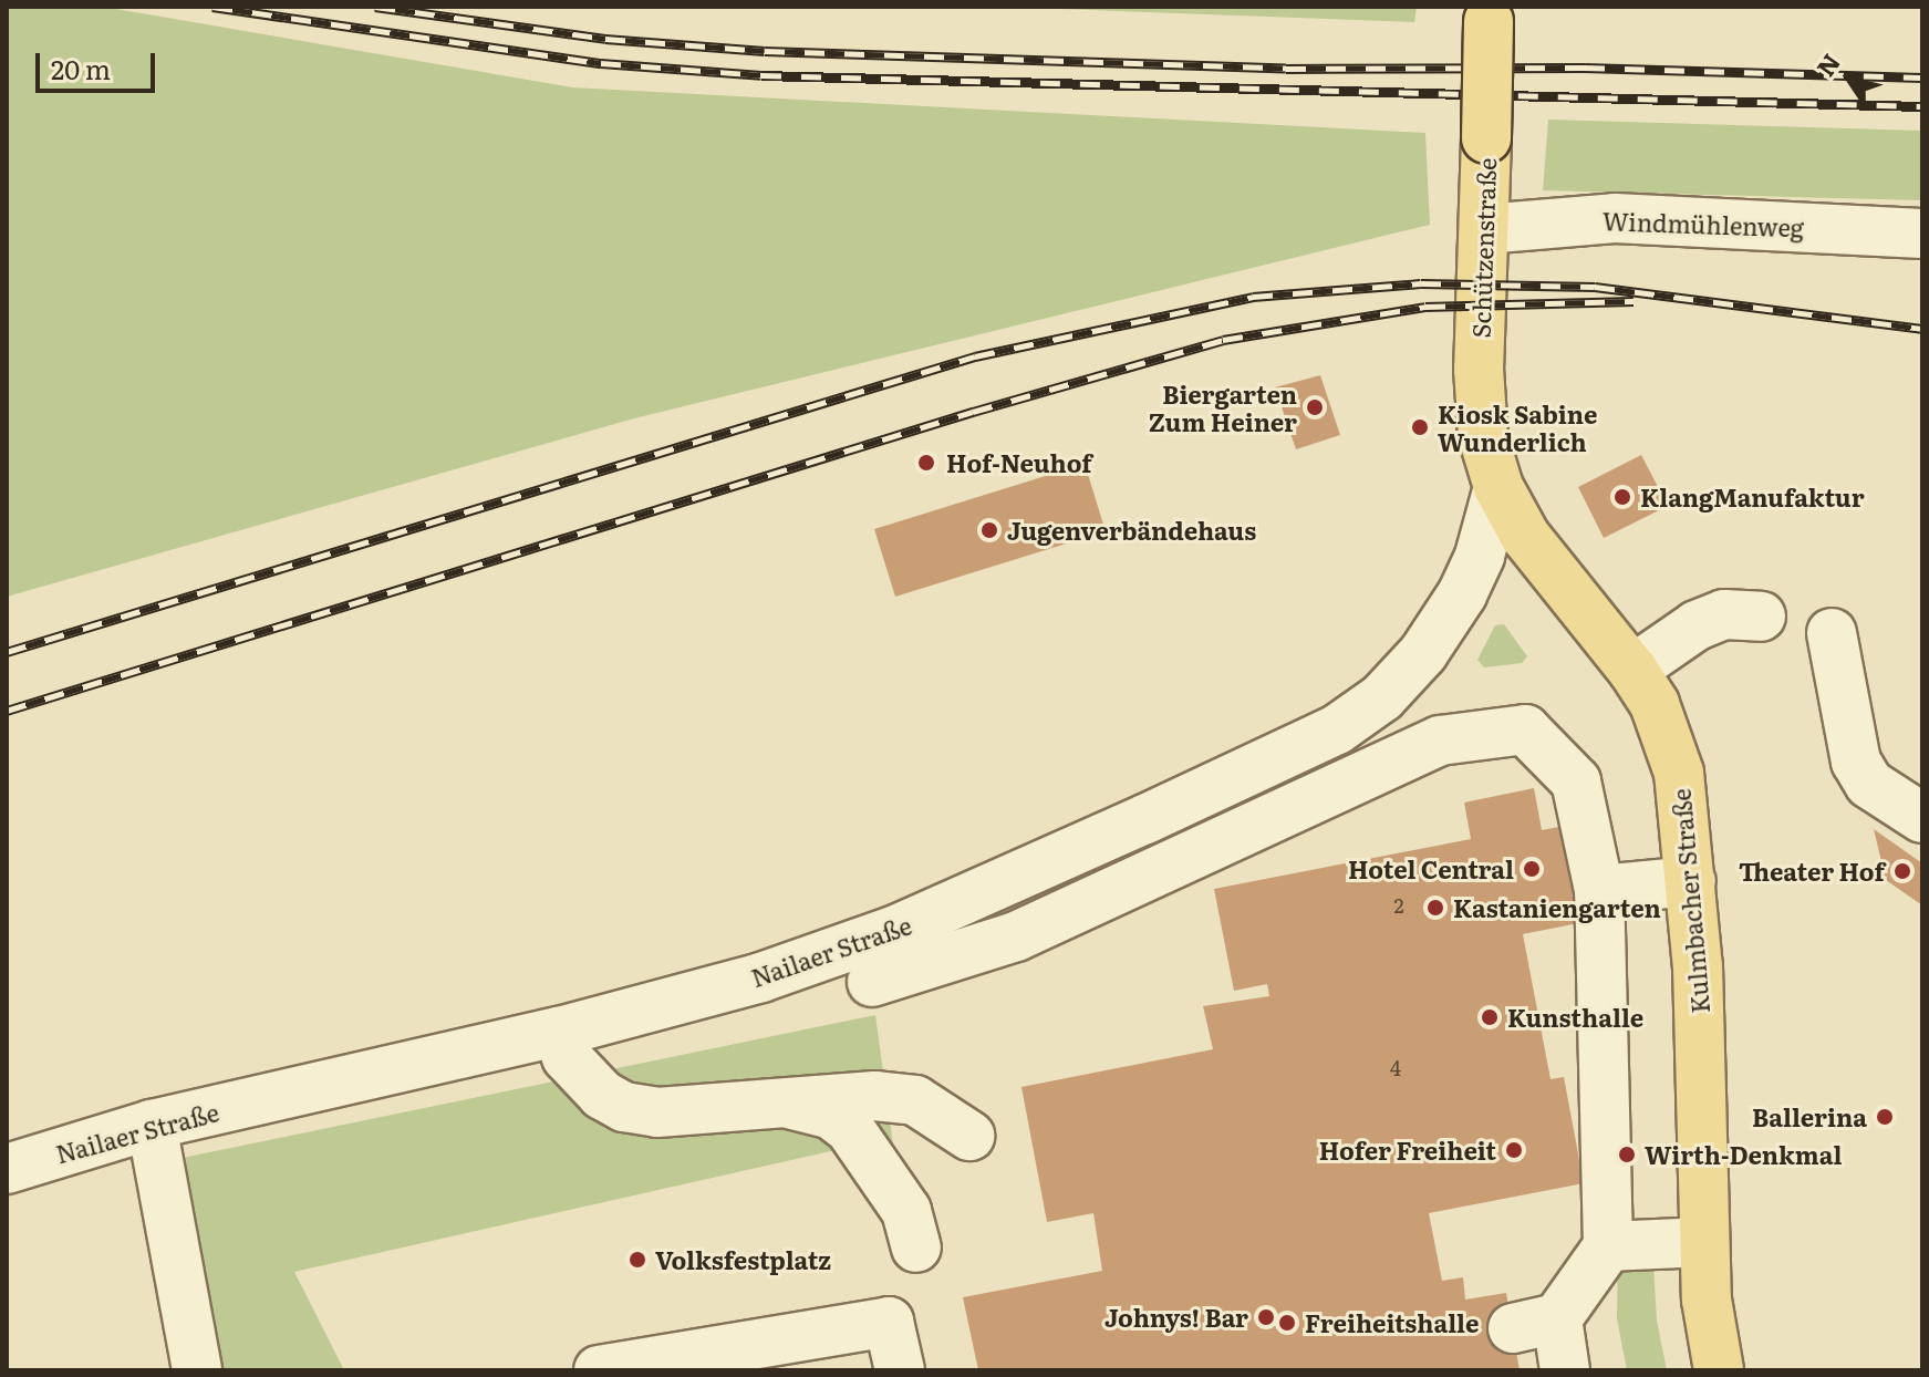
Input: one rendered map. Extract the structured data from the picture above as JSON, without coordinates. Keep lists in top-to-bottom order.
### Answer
{
  "streets": {
    "main road": ["Schützenstraße", "Kulmbacher Straße"],
    "street": ["Windmühlenweg", "Nailaer Straße"]
  },
  "crossings": [
    ["Windmühlenweg", "Schützenstraße"],
    ["Schützenstraße", "Kulmbacher Straße"],
    ["Schützenstraße", "Nailaer Straße"],
    ["Kulmbacher Straße", "Nailaer Straße"]
  ],
  "places": [
    "Biergarten Zum Heiner",
    "Kiosk Sabine Wunderlich",
    "Hof-Neuhof",
    "KlangManufaktur",
    "Jugenverbändehaus",
    "Hotel Central",
    "Theater Hof",
    "Kastaniengarten",
    "Kunsthalle",
    "Ballerina",
    "Hofer Freiheit",
    "Wirth-Denkmal",
    "Volksfestplatz",
    "Johnys! Bar",
    "Freiheitshalle"
  ],
  "house_numbers": ["2", "4"],
  "scale_bar": "20 m",
  "north": "top left"
}
